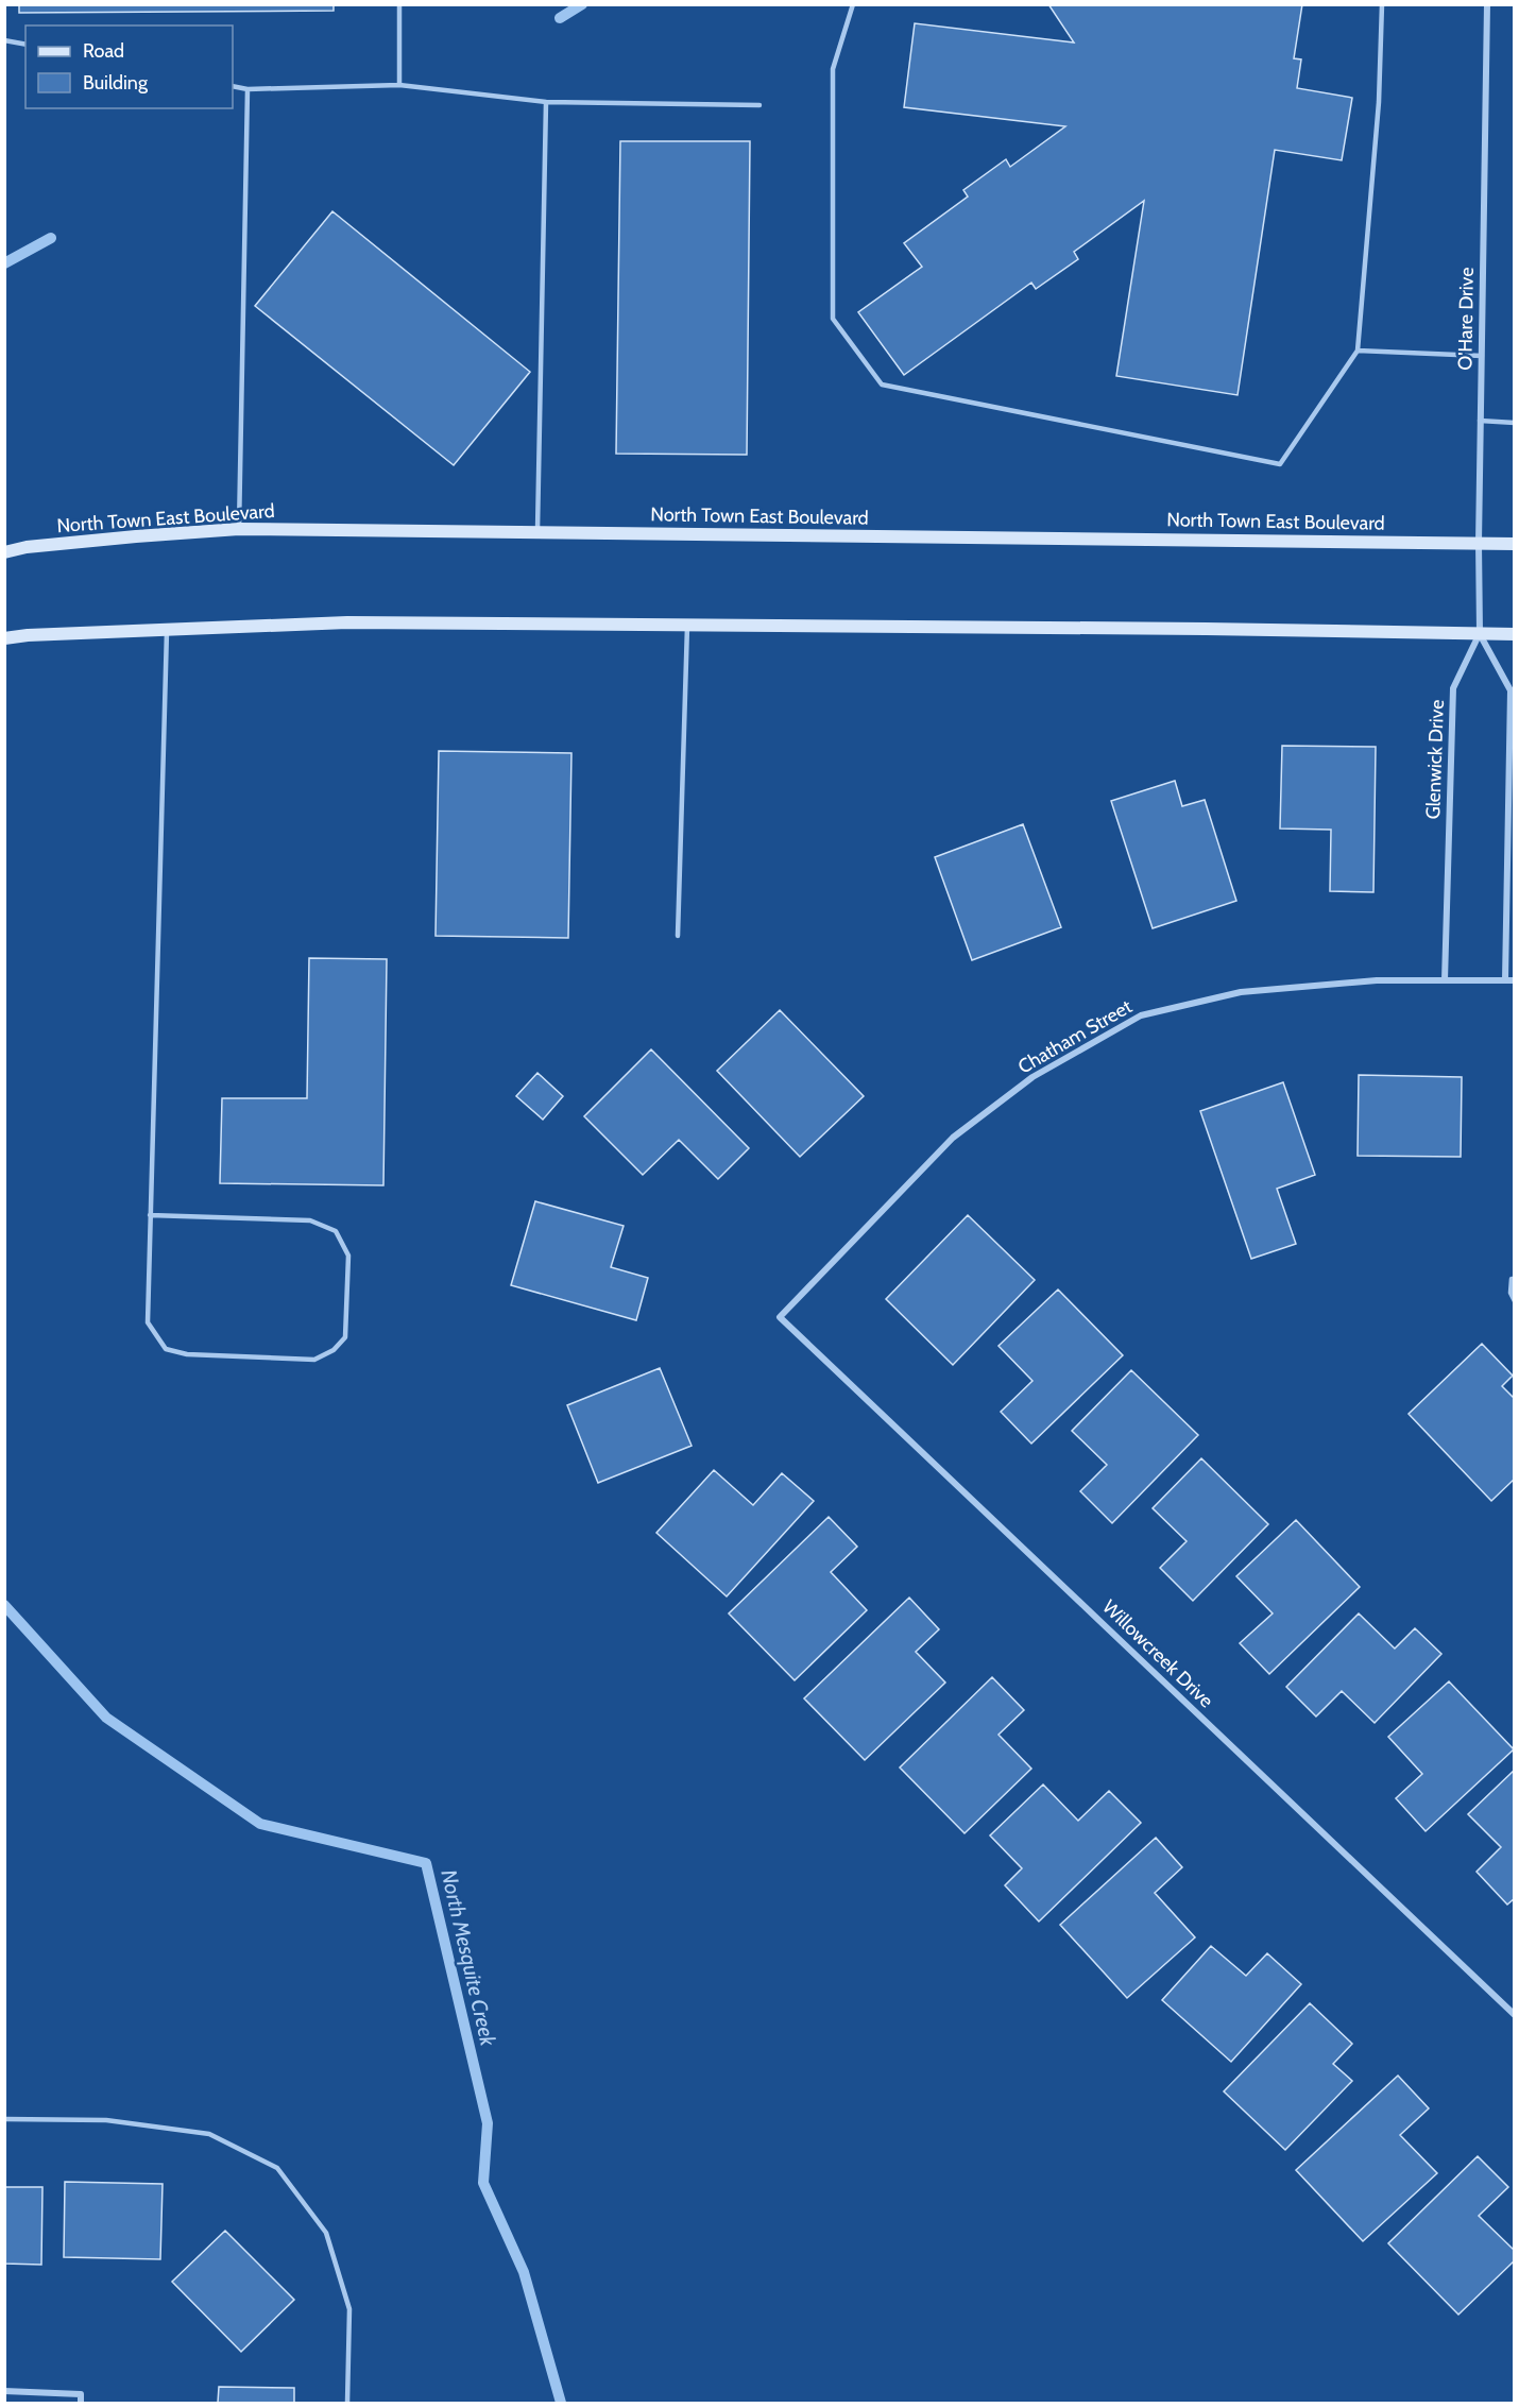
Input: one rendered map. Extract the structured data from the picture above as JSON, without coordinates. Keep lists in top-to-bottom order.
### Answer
{
  "streets": {
    "main road": ["North Town East Boulevard"],
    "street": [
      "O'Hare Drive",
      "Glenwick Drive",
      "Chatham Street",
      "Willowcreek Drive"
    ]
  },
  "crossings": [
    ["O'Hare Drive", "North Town East Boulevard"],
    ["O'Hare Drive", "Glenwick Drive"],
    ["Glenwick Drive", "Chatham Street"],
    ["Chatham Street", "Willowcreek Drive"]
  ],
  "water": ["North Mesquite Creek"],
  "legend": ["Road", "Building"]
}
